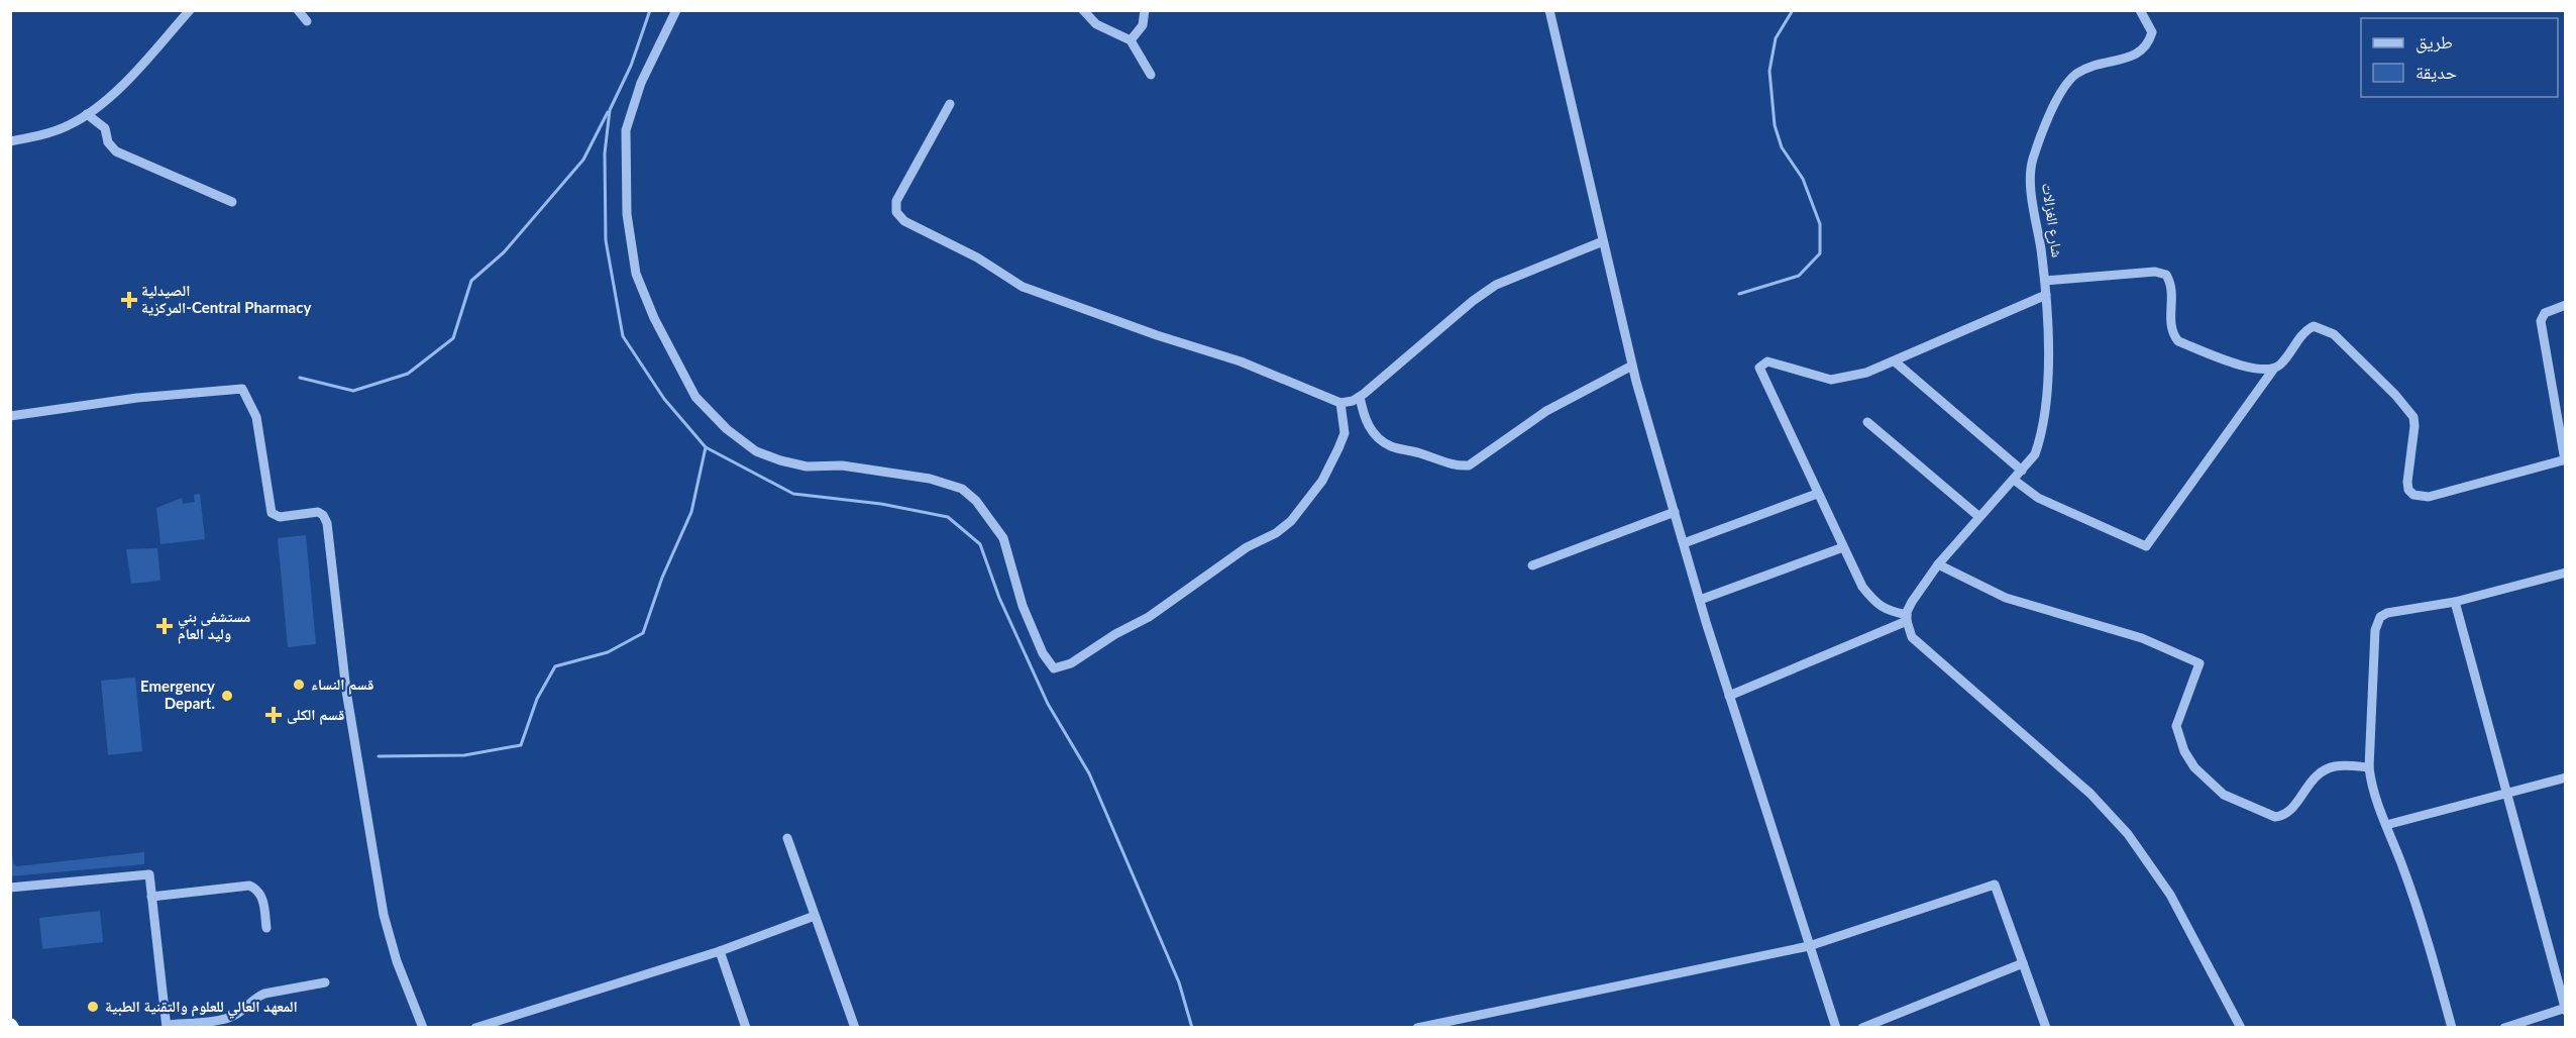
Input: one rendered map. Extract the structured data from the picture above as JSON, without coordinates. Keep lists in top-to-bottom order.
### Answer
{
  "streets": {
    "street": ["شارع الغزالات"]
  },
  "places": {
    "health": ["الصيدلية المركزية-Central Pharmacy", "مستشفى بني وليد العام", "قسم الكلى"],
    "other": ["قسم النساء", "Emergency Depart.", "المعهد العالي للعلوم والتقنية الطبية"]
  },
  "legend": ["طريق", "حديقة"]
}
